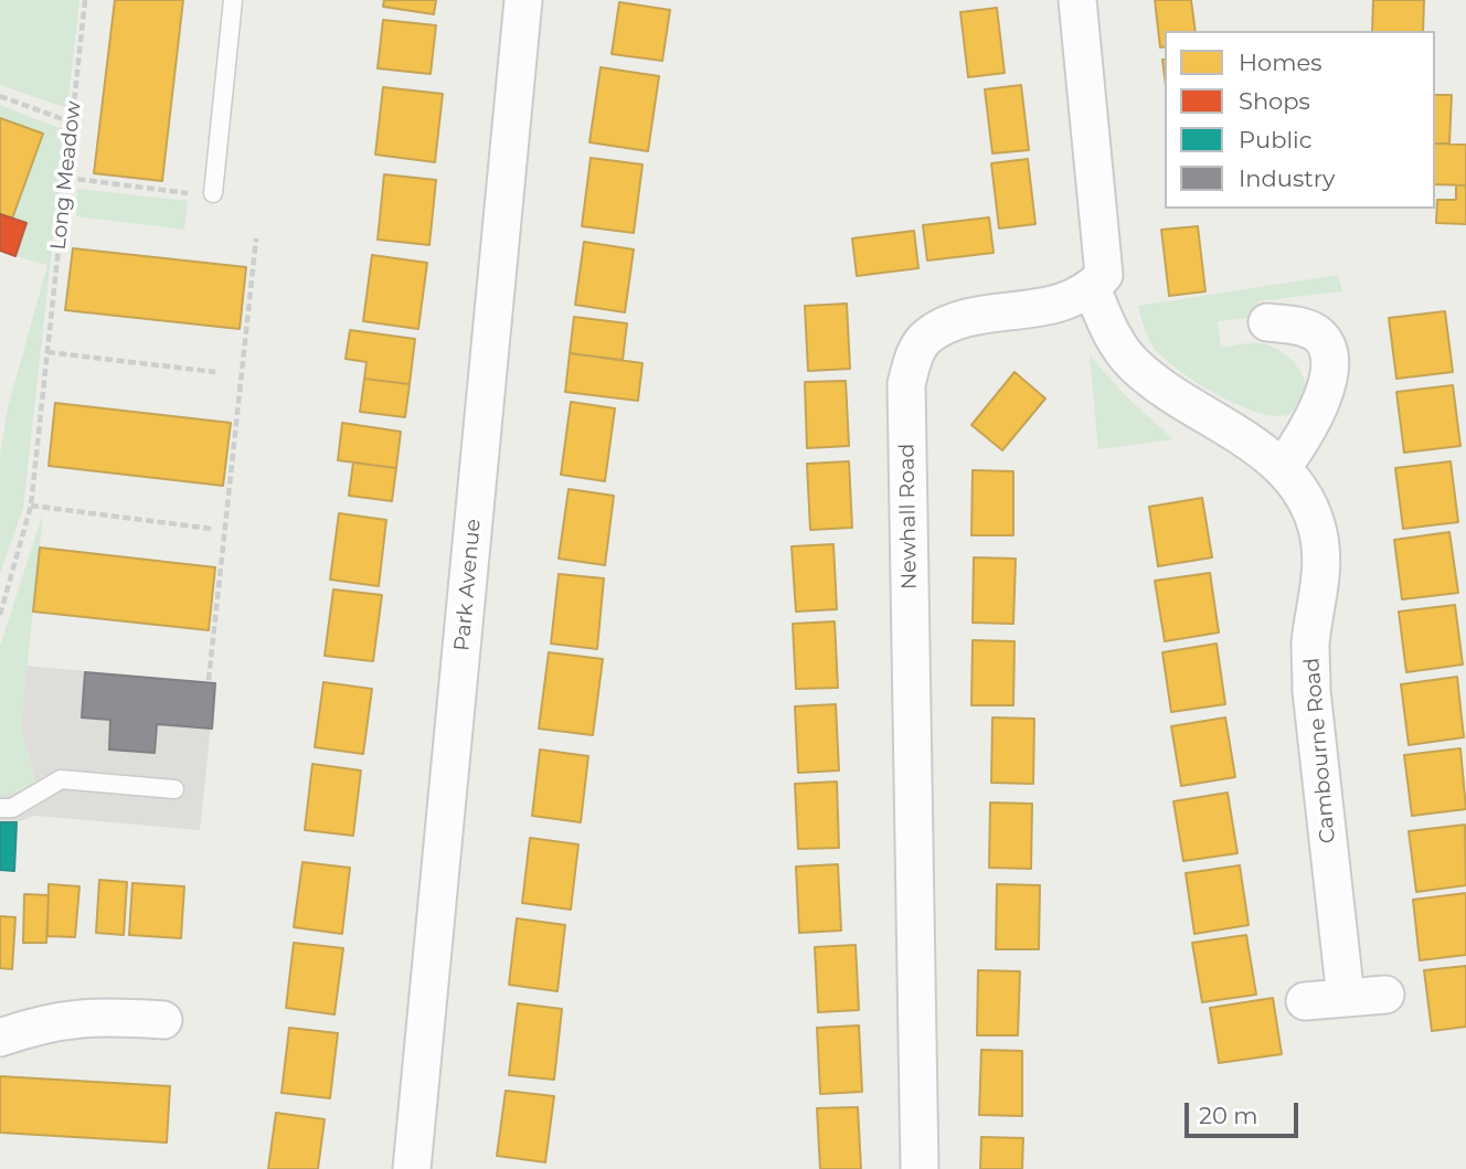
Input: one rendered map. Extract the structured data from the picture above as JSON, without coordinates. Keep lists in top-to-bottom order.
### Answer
{
  "streets": {
    "street": ["Newhall Road", "Park Avenue", "Cambourne Road"],
    "path": ["Long Meadow"]
  },
  "crossings": [
    ["Newhall Road", "Cambourne Road"]
  ],
  "legend": [
    "Homes",
    "Shops",
    "Public",
    "Industry"
  ],
  "scale_bar": "20 m"
}
